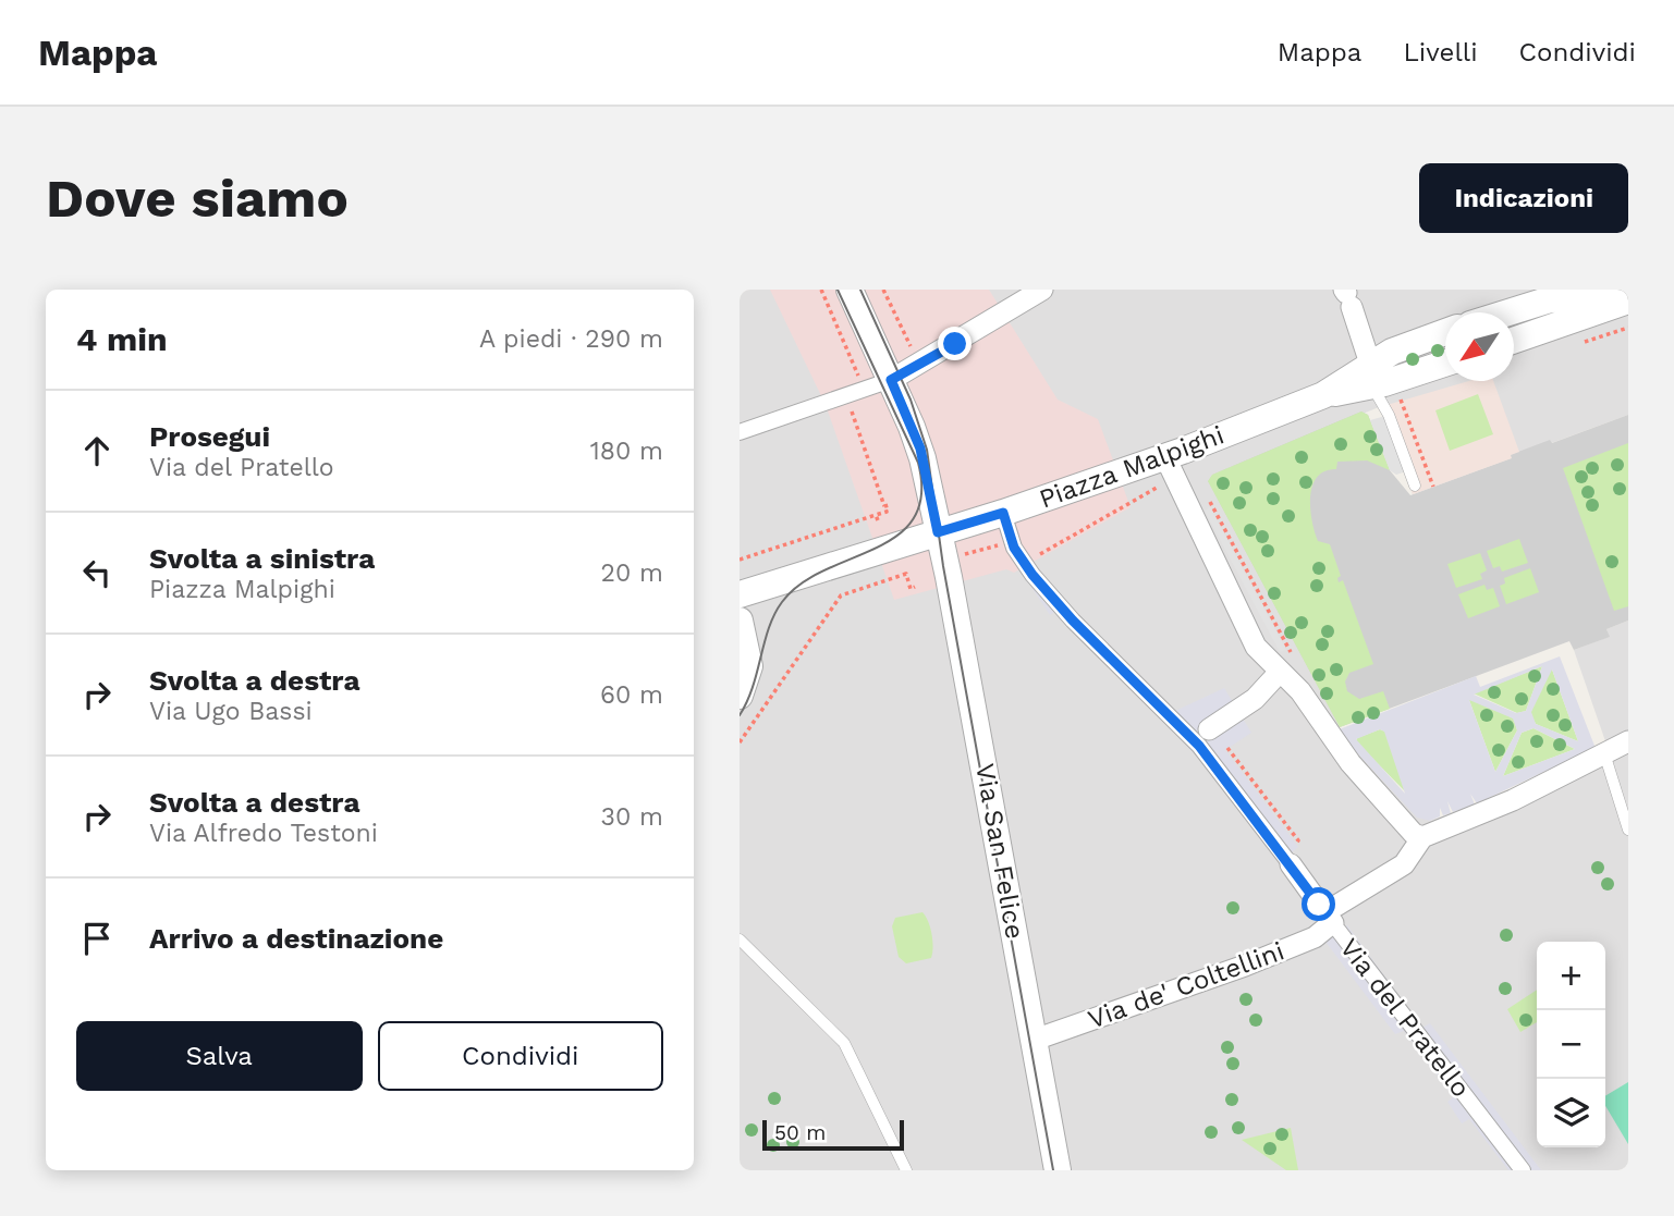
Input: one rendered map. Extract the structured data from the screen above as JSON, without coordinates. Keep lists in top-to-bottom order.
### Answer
{
  "streets": {
    "street": [
      "Piazza Malpighi",
      "Via San Felice",
      "Via de' Coltellini",
      "Via del Pratello"
    ]
  },
  "crossings": [
    ["Piazza Malpighi", "Via San Felice"],
    ["Piazza Malpighi", "Via del Pratello"],
    ["Via San Felice", "Via de' Coltellini"],
    ["Via de' Coltellini", "Via del Pratello"]
  ],
  "scale_bar": "50 m",
  "north": "bottom left",
  "page": {
    "header": "Mappa",
    "nav": ["Mappa", "Livelli", "Condividi"],
    "buttons": [
      "Indicazioni",
      ["Salva", "Condividi"]
    ],
    "title": "Dove siamo",
    "heading": ["4 min", "A piedi · 290 m"],
    "list": [
      ["Prosegui", "Via del Pratello", "180 m"],
      ["Svolta a sinistra", "Piazza Malpighi", "20 m"],
      ["Svolta a destra", "Via Ugo Bassi", "60 m"],
      ["Svolta a destra", "Via Alfredo Testoni", "30 m"],
      "Arrivo a destinazione"
    ],
    "map_buttons": ["+", "−"],
    "scale": "50 m"
  }
}
